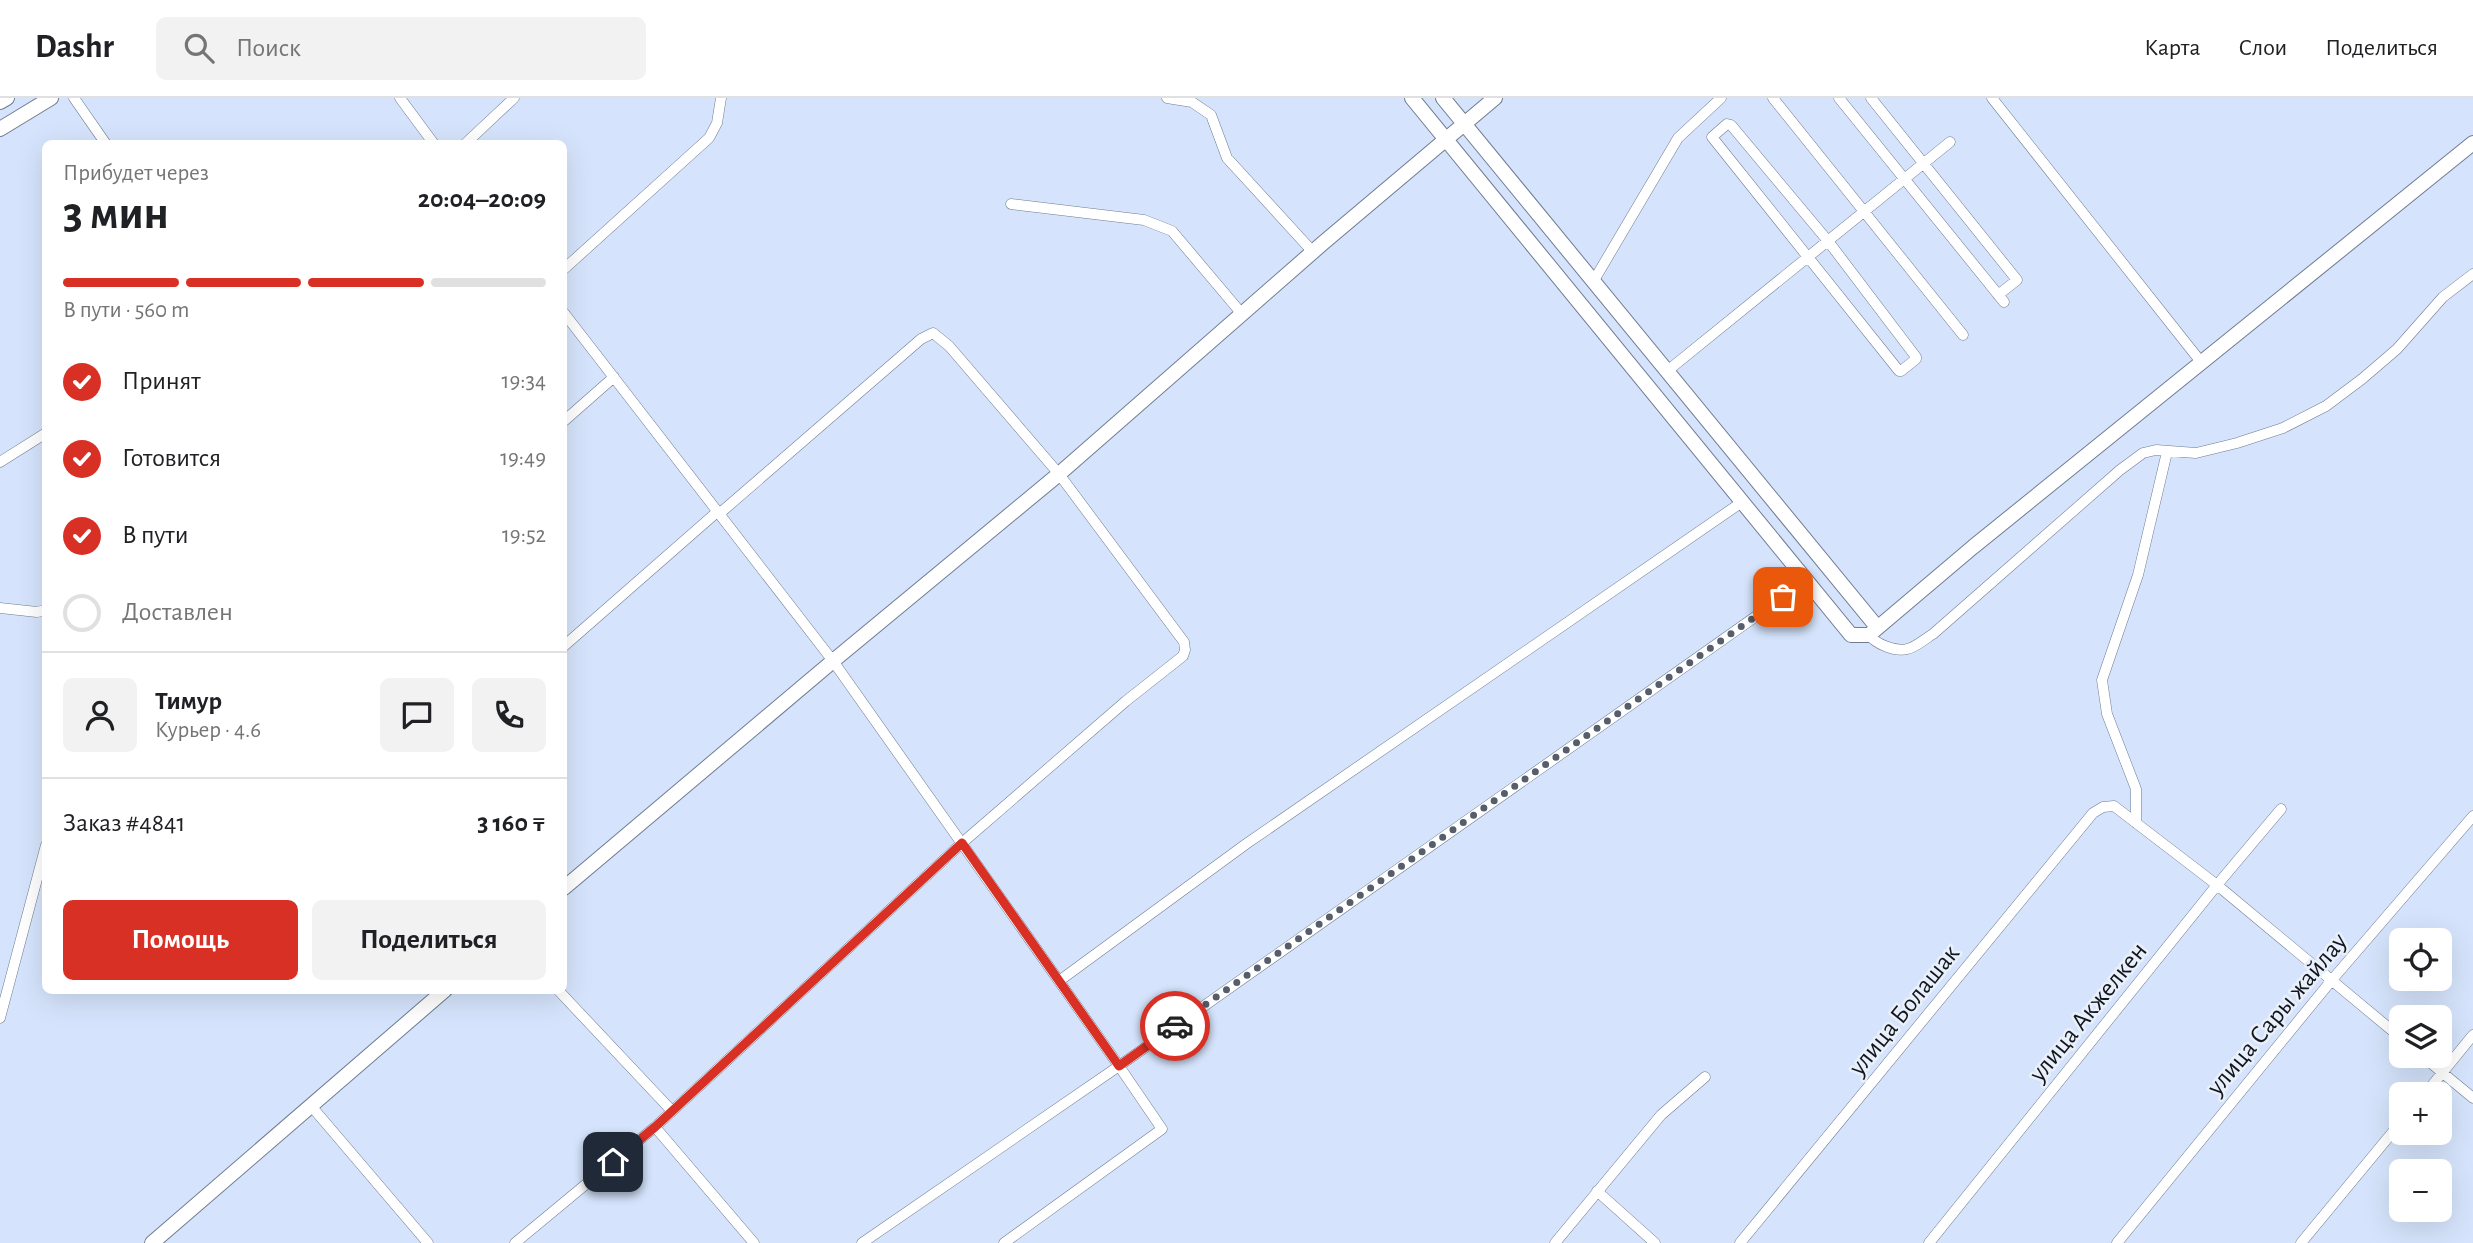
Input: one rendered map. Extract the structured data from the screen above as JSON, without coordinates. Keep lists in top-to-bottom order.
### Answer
{
  "streets": {
    "street": ["улица Болашак", "улица Акжелкен", "улица Сары жайлау"]
  },
  "page": {
    "header": "Dashr",
    "search": "Поиск",
    "nav": ["Карта", "Слои", "Поделиться"],
    "heading": ["3 мин", "Прибудет через", "20:04–20:09"],
    "panel": [
      "Тимур",
      "Курьер · 4.6",
      "Заказ #4841",
      "3 160 ₸"
    ],
    "bar": "В пути · 560 m",
    "list": [
      ["Принят", "19:34"],
      ["Готовится", "19:49"],
      ["В пути", "19:52"],
      "Доставлен"
    ],
    "buttons": ["Помощь", "Поделиться"],
    "map_buttons": ["+", "−"]
  }
}
